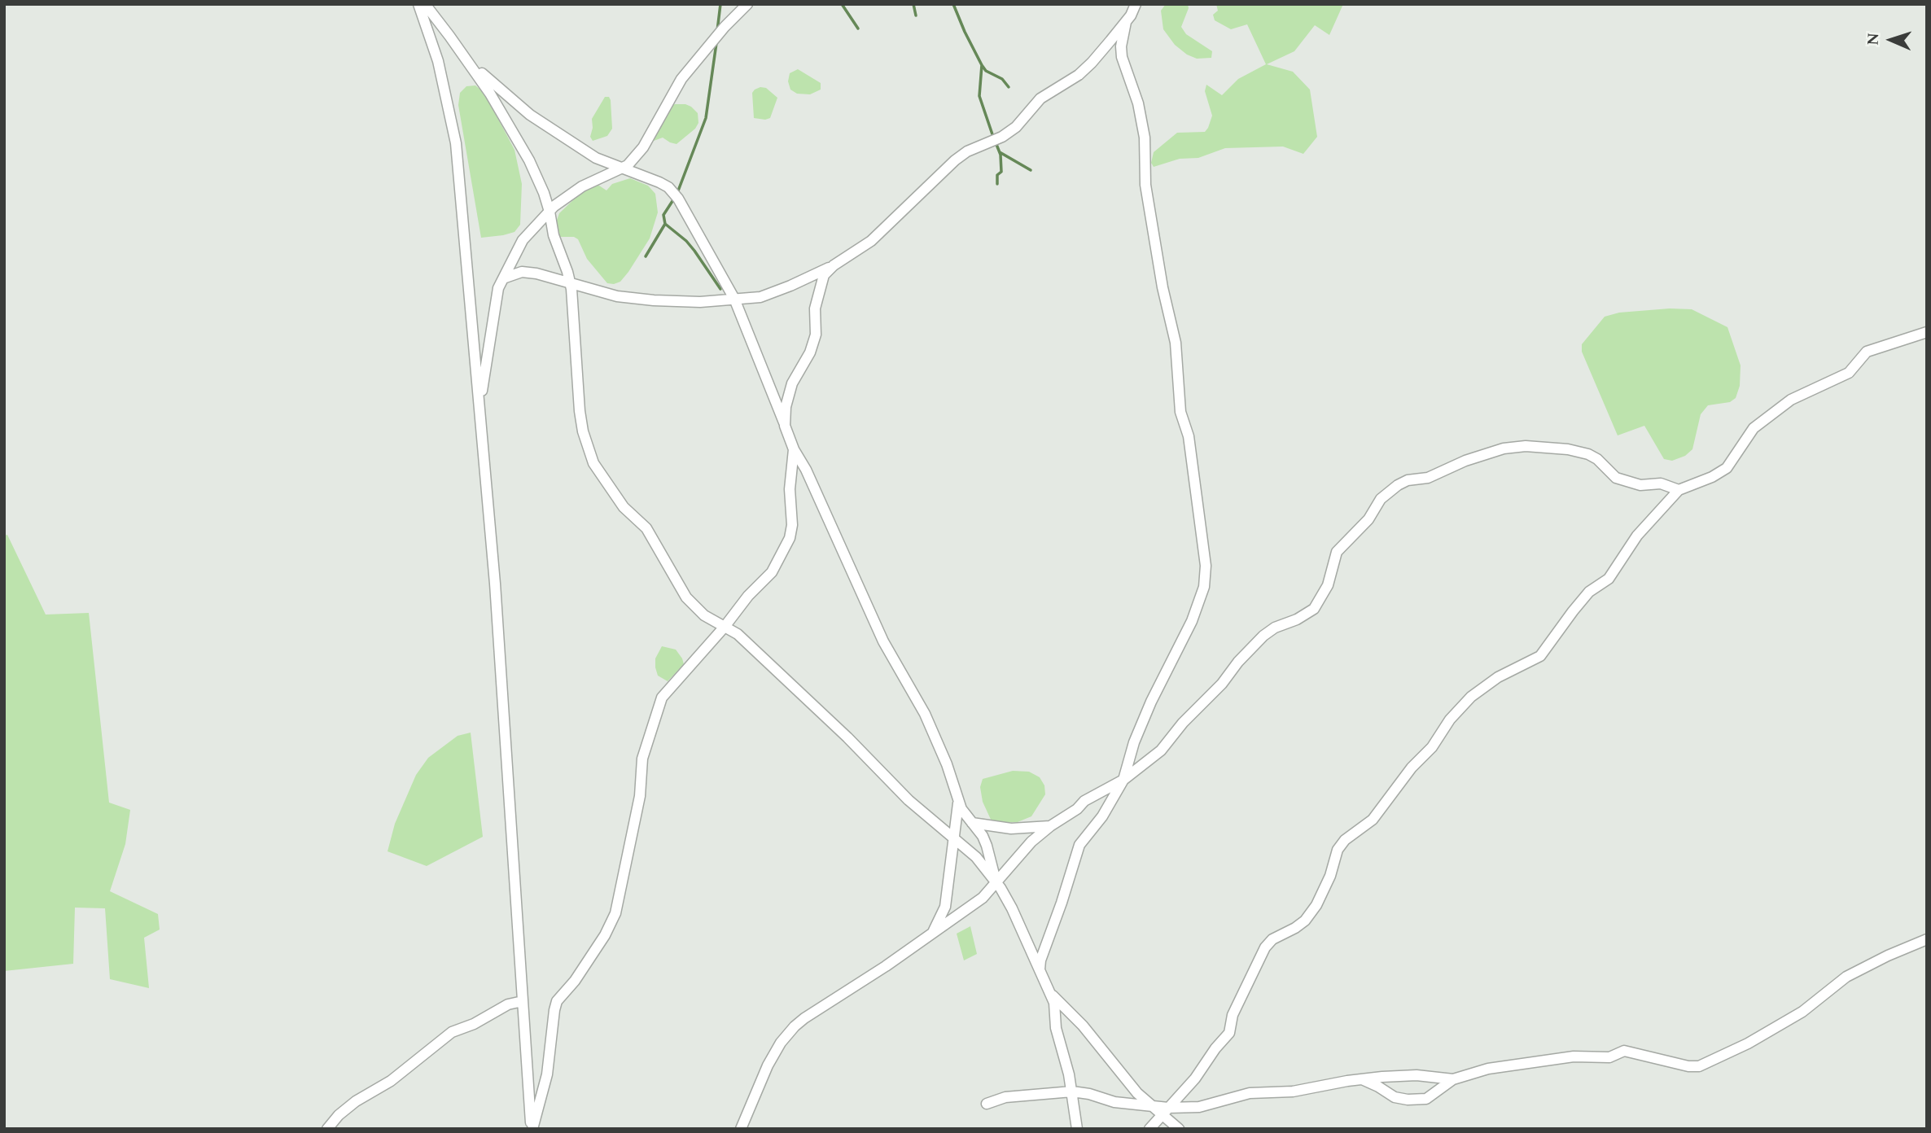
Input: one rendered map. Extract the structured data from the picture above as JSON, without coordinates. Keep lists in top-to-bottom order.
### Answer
{
  "north": "left"
}
